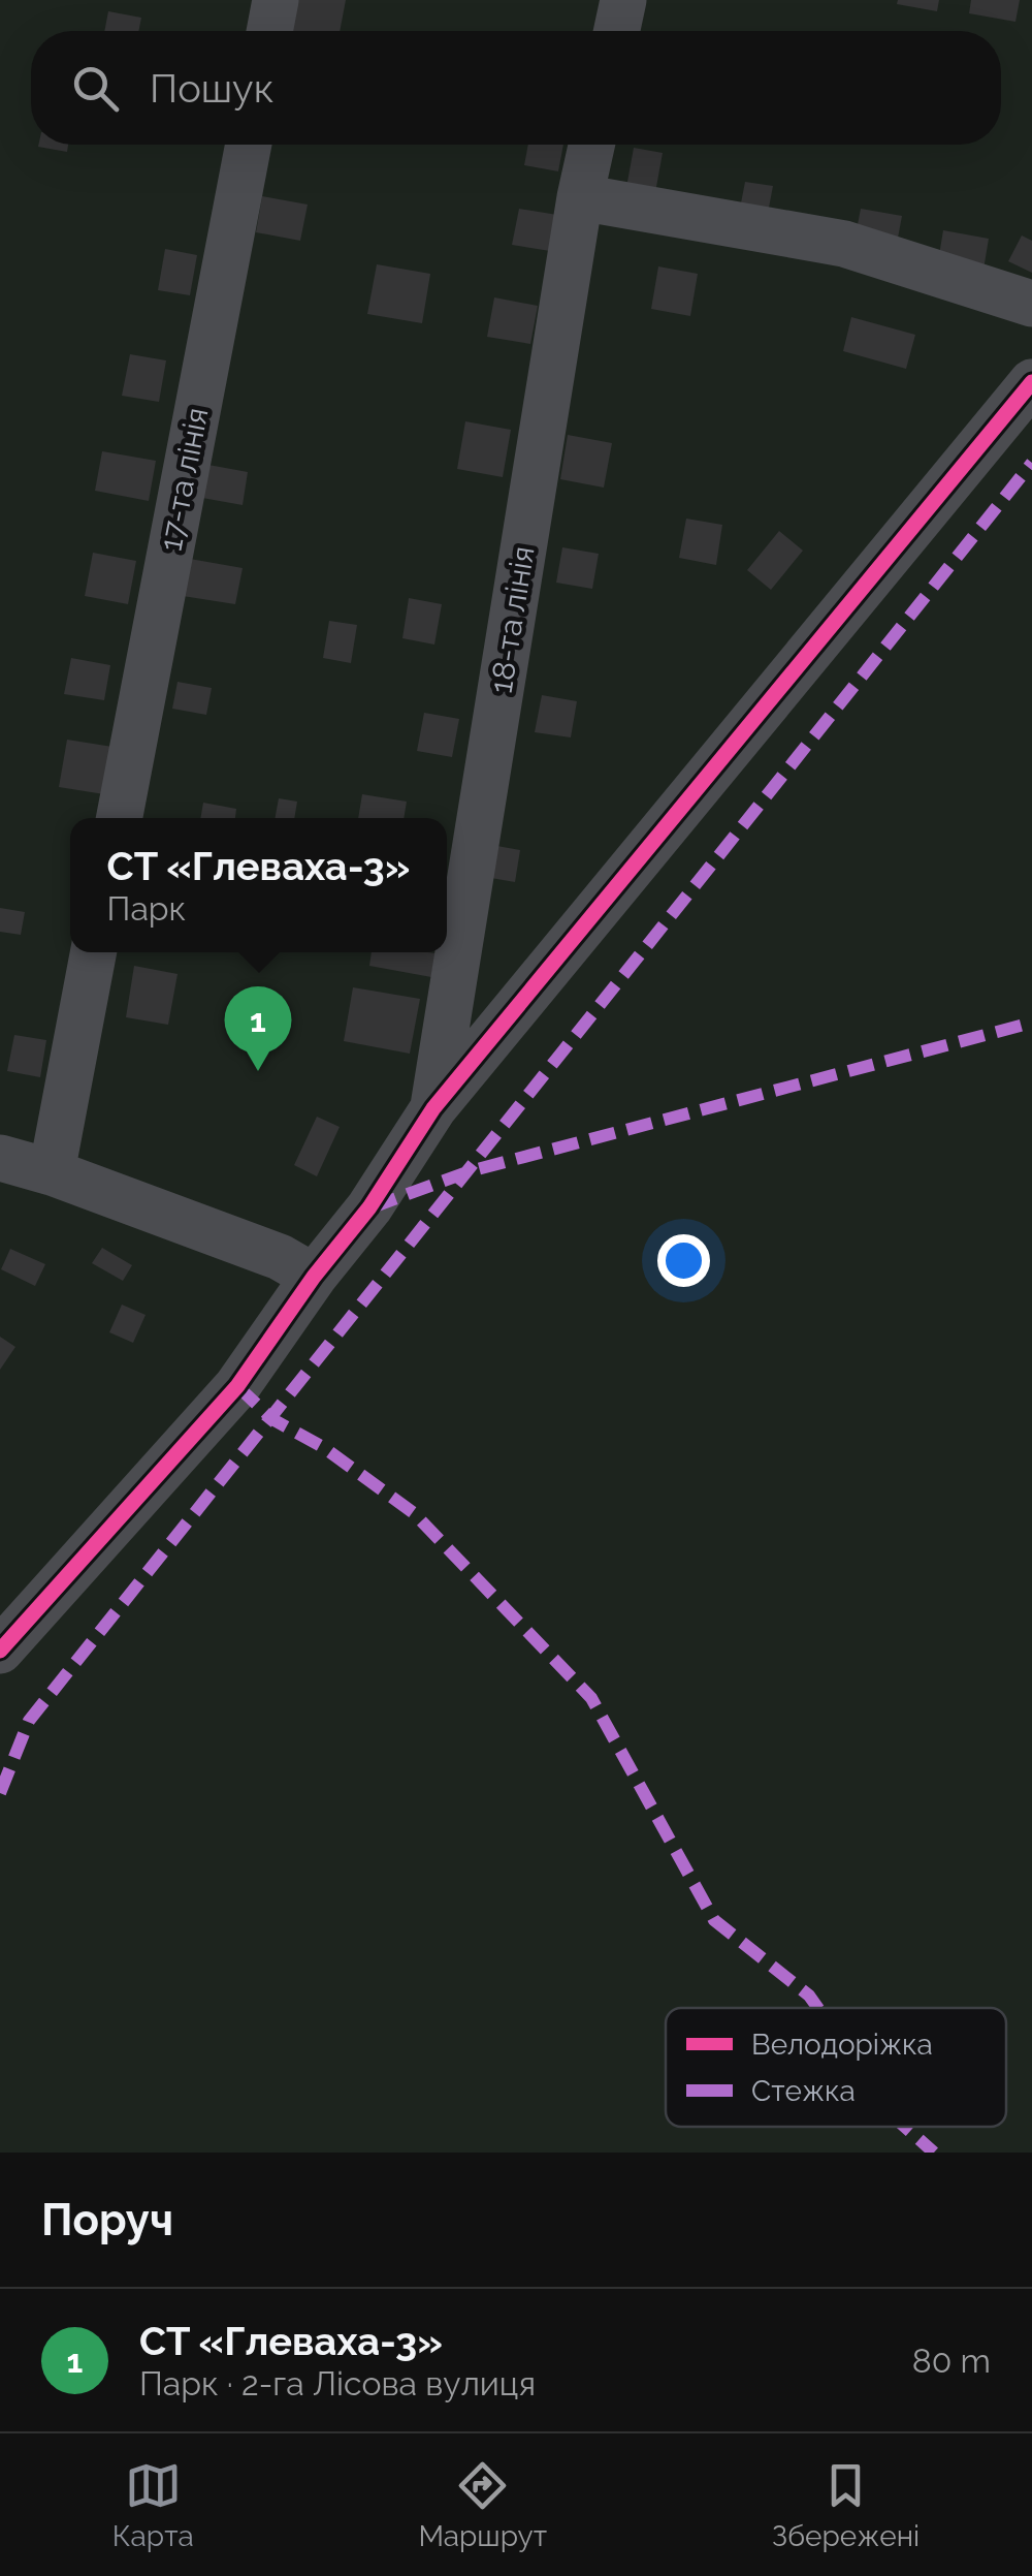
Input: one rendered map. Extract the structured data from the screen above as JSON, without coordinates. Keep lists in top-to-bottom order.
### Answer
{
  "streets": {
    "street": ["17-та лінія", "18-та лінія"]
  },
  "legend": ["Велодоріжка", "Стежка"],
  "page": {
    "search": "Пошук",
    "popup": ["СТ «Глеваха-3»", "Парк"],
    "pins": "1",
    "heading": "Поруч",
    "list": [
      {
        "mark": "1",
        "name": "СТ «Глеваха-3»",
        "note": "Парк · 2-га Лісова вулиця",
        "value": "80 m"
      }
    ],
    "nav": ["Карта", "Маршрут", "Збережені"]
  }
}
